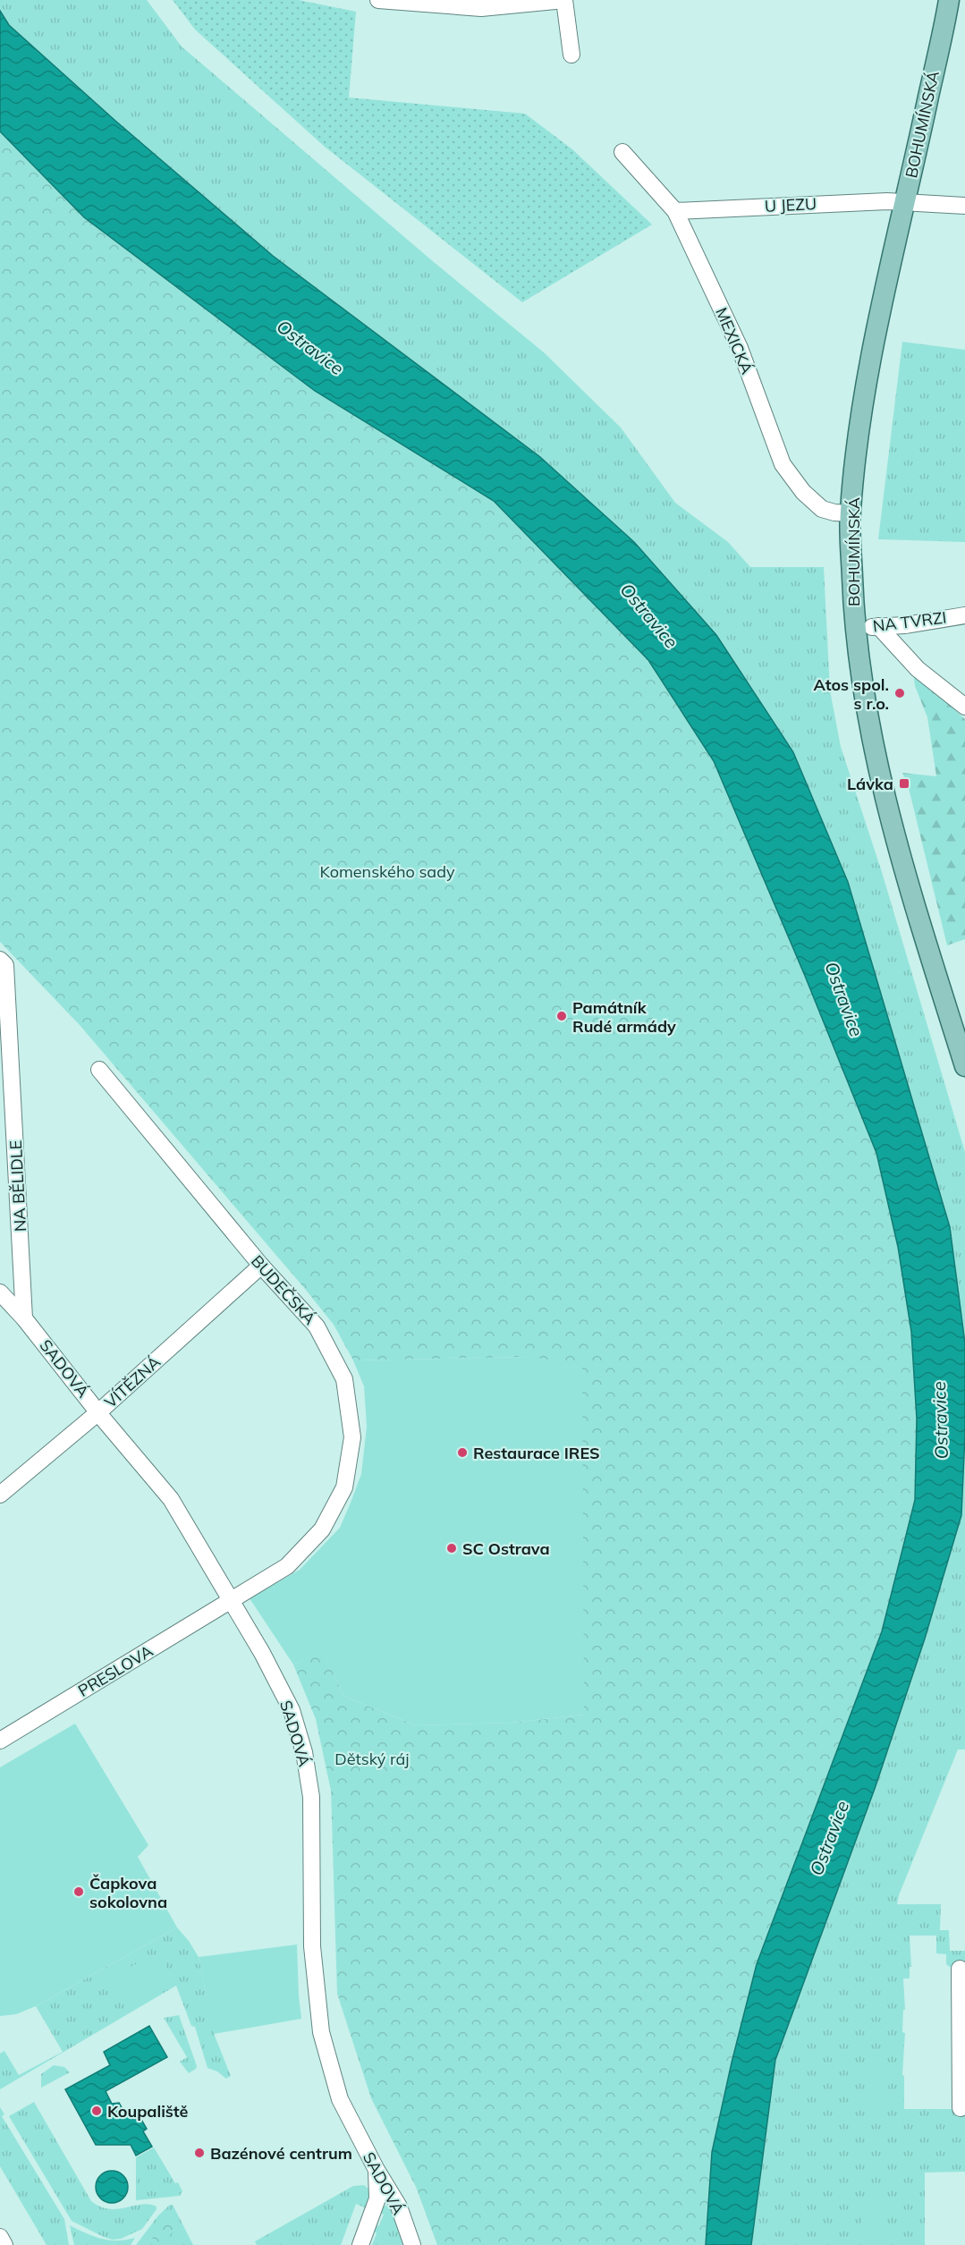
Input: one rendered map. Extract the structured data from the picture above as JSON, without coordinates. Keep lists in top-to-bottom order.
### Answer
{
  "streets": {
    "main road": ["BOHUMÍNSKÁ"],
    "street": [
      "U JEZU",
      "MEXICKÁ",
      "NA TVRZI",
      "NA BĚLIDLE",
      "BUDEČSKÁ",
      "SADOVÁ",
      "VÍTĚZNÁ",
      "PRESLOVA"
    ]
  },
  "crossings": [
    ["BOHUMÍNSKÁ", "U JEZU"],
    ["BOHUMÍNSKÁ", "MEXICKÁ"],
    ["BOHUMÍNSKÁ", "NA TVRZI"],
    ["U JEZU", "MEXICKÁ"],
    ["NA BĚLIDLE", "SADOVÁ"],
    ["BUDEČSKÁ", "SADOVÁ"],
    ["BUDEČSKÁ", "VÍTĚZNÁ"],
    ["BUDEČSKÁ", "PRESLOVA"],
    ["SADOVÁ", "VÍTĚZNÁ"],
    ["SADOVÁ", "PRESLOVA"]
  ],
  "water": ["Ostravice"],
  "parks": ["Komenského sady", "Dětský ráj"],
  "places": {
    "other": [
      "Atos spol. s r.o.",
      "Památník Rudé armády",
      "Restaurace IRES",
      "SC Ostrava",
      "Čapkova sokolovna",
      "Koupaliště",
      "Bazénové centrum"
    ],
    "transit": ["Lávka"]
  }
}
